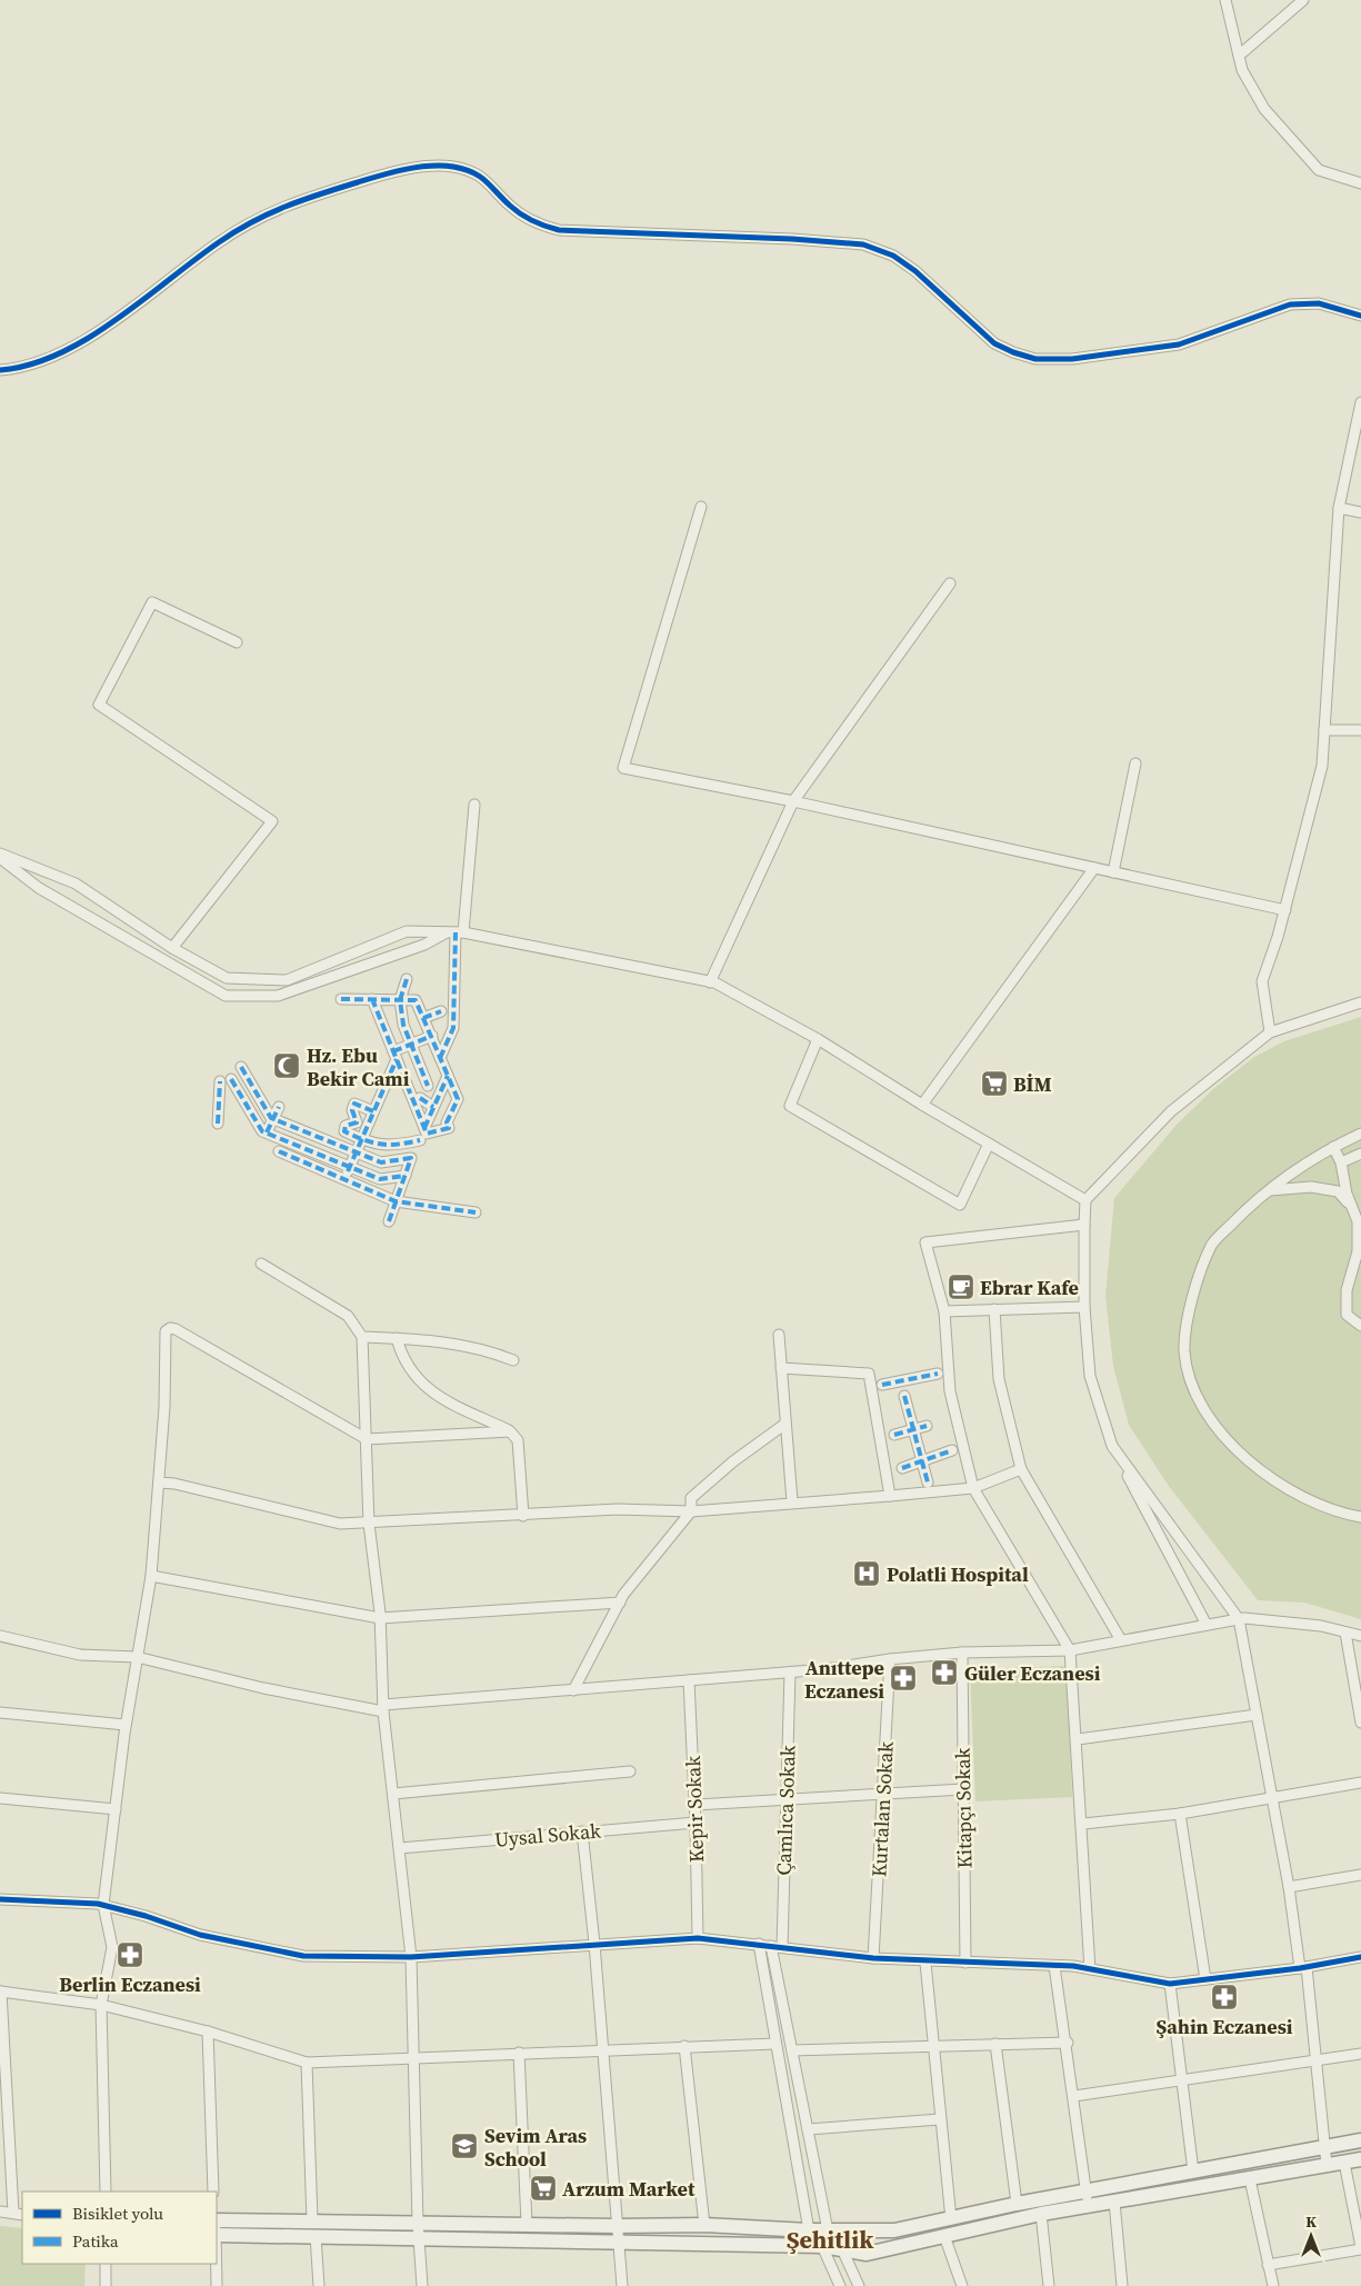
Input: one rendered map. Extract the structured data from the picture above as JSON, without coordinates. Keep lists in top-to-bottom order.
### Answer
{
  "streets": {
    "street": [
      "Kitapçı Sokak",
      "Kepir Sokak",
      "Kurtalan Sokak",
      "Çamlıca Sokak",
      "Uysal Sokak"
    ]
  },
  "crossings": [
    ["Kepir Sokak", "Uysal Sokak"]
  ],
  "districts": ["Şehitlik"],
  "places": {
    "mosque": ["Hz. Ebu Bekir Cami"],
    "supermarket": ["BİM", "Arzum Market"],
    "cafe": ["Ebrar Kafe"],
    "hospital": ["Polatli Hospital"],
    "pharmacy": [
      "Güler Eczanesi",
      "Anıttepe Eczanesi",
      "Berlin Eczanesi",
      "Şahin Eczanesi"
    ],
    "school or university": ["Sevim Aras School"]
  },
  "legend": ["Bisiklet yolu", "Patika"],
  "north": "top"
}
